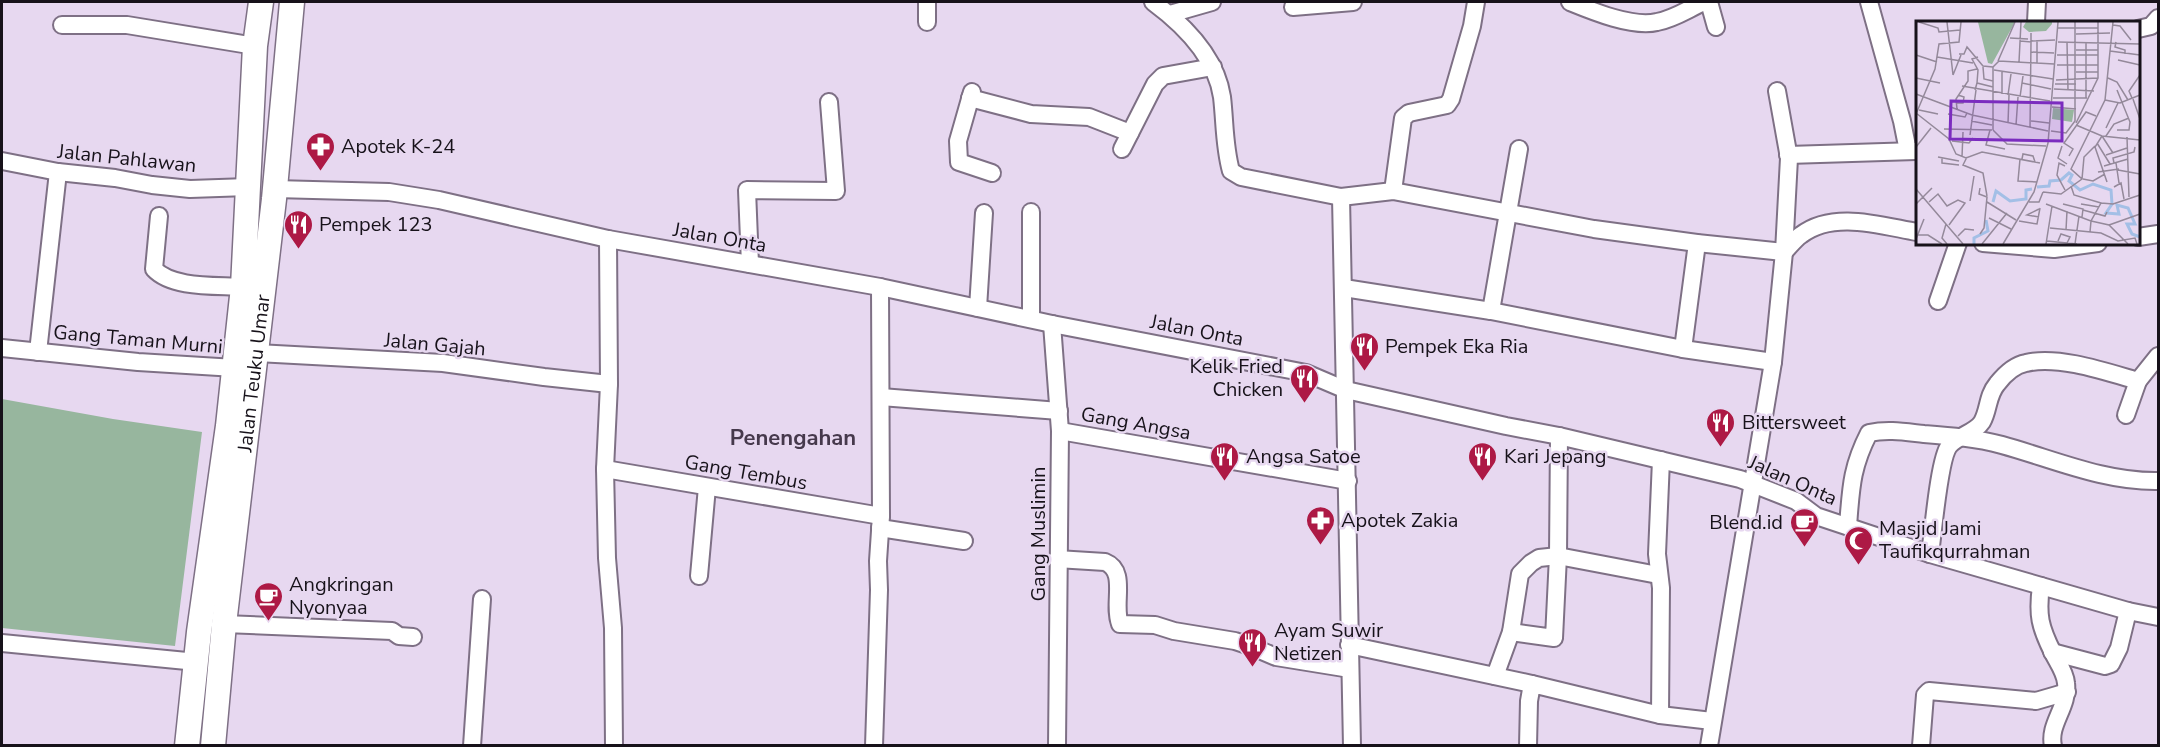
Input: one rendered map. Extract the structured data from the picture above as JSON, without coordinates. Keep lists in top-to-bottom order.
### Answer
{
  "streets": {
    "highway": ["Jalan Teuku Umar"],
    "street": [
      "Jalan Pahlawan",
      "Jalan Onta",
      "Gang Taman Murni",
      "Jalan Gajah",
      "Gang Angsa",
      "Gang Tembus",
      "Gang Muslimin"
    ]
  },
  "crossings": [
    ["Jalan Pahlawan", "Gang Taman Murni"],
    ["Jalan Pahlawan", "Jalan Teuku Umar"],
    ["Jalan Onta", "Jalan Teuku Umar"],
    ["Jalan Onta", "Gang Muslimin"],
    ["Gang Taman Murni", "Jalan Teuku Umar"],
    ["Jalan Gajah", "Jalan Teuku Umar"],
    ["Gang Angsa", "Gang Muslimin"]
  ],
  "districts": ["Penengahan"],
  "places": {
    "pharmacy": ["Apotek K-24", "Apotek Zakia"],
    "restaurant": [
      "Pempek 123",
      "Pempek Eka Ria",
      "Kelik Fried Chicken",
      "Bittersweet",
      "Angsa Satoe",
      "Kari Jepang",
      "Ayam Suwir Netizen"
    ],
    "cafe": ["Blend.id", "Angkringan Nyonyaa"],
    "mosque": ["Masjid Jami Taufikqurrahman"]
  }
}
